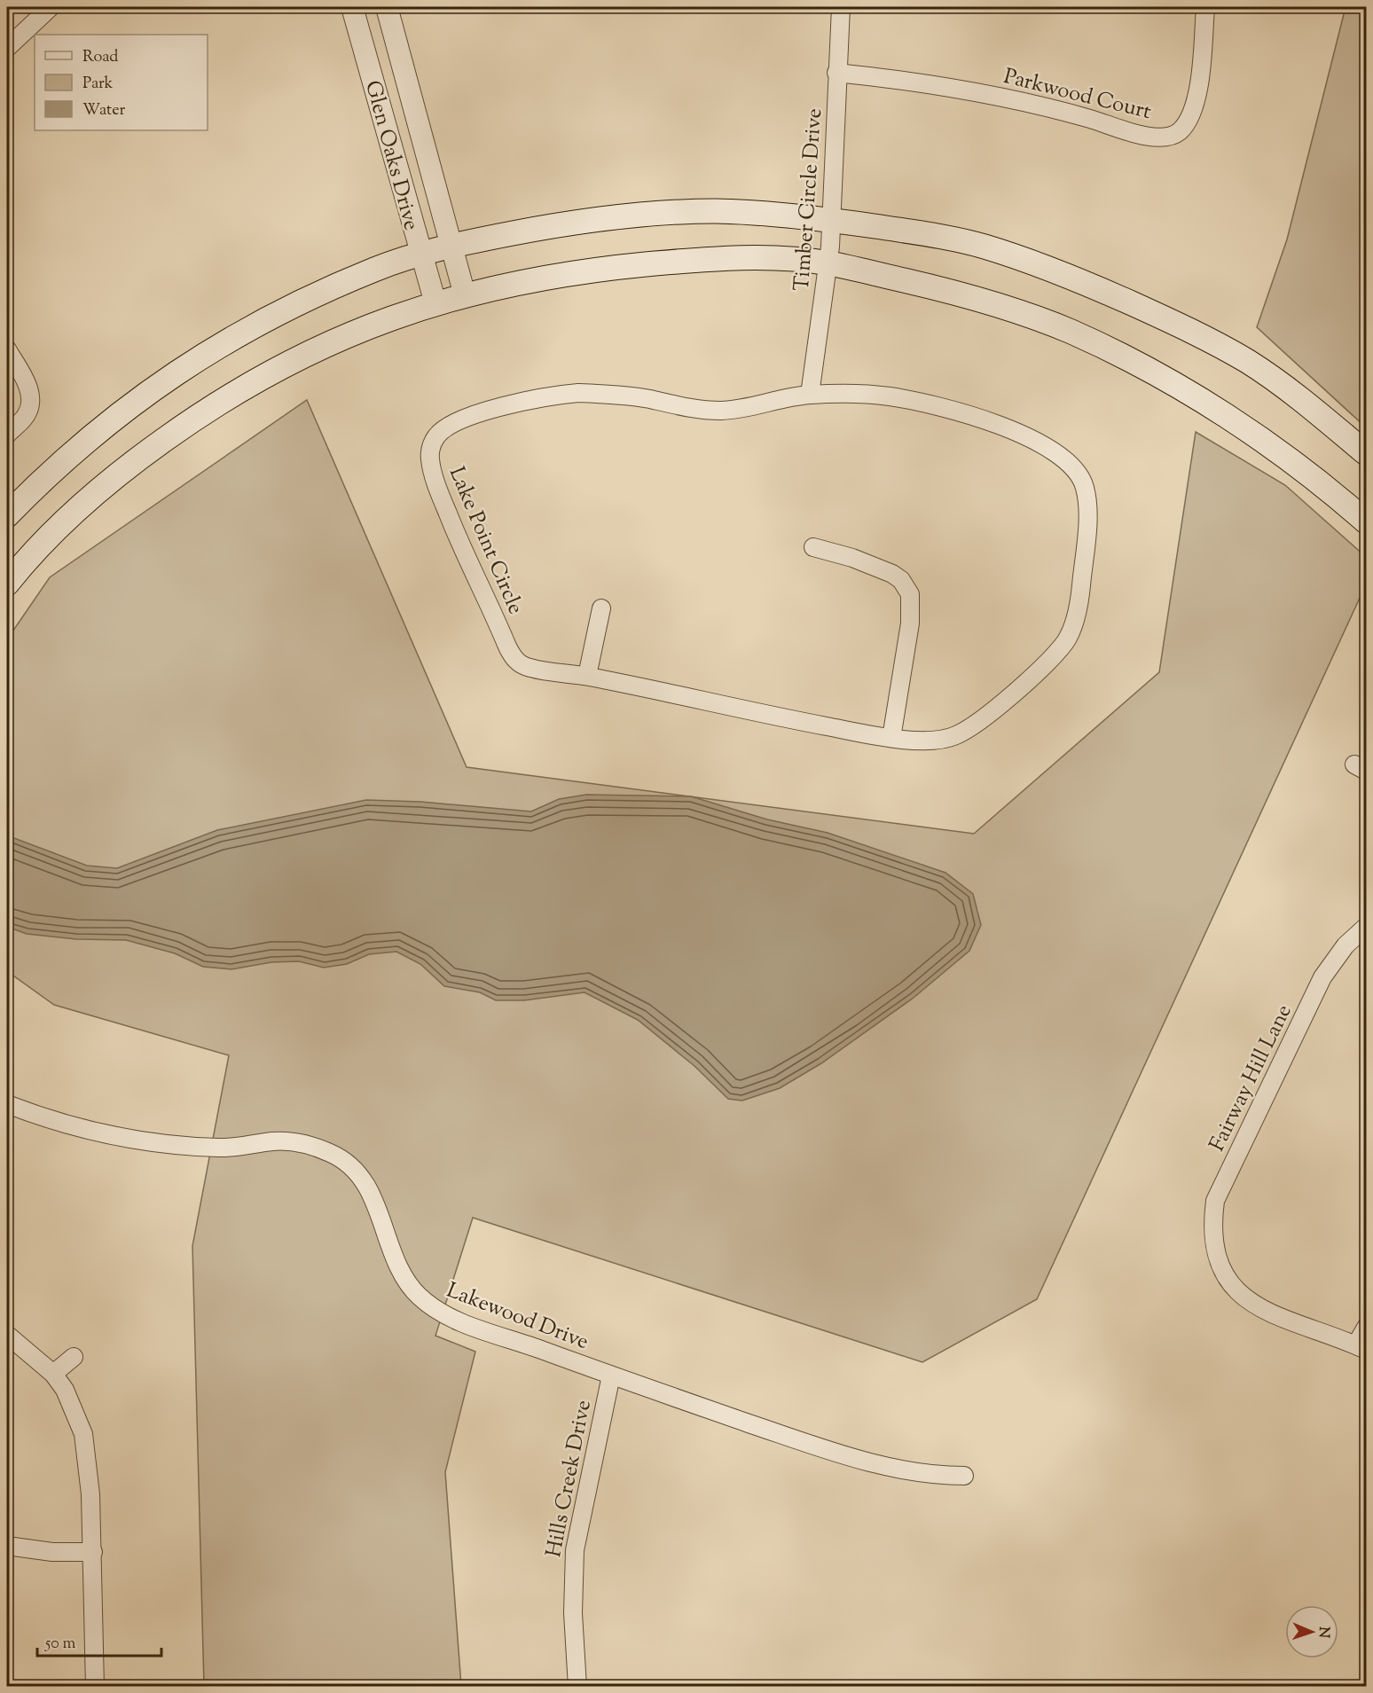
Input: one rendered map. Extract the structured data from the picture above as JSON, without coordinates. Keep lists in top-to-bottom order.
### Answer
{
  "streets": {
    "street": [
      "Parkwood Court",
      "Glen Oaks Drive",
      "Timber Circle Drive",
      "Lake Point Circle",
      "Fairway Hill Lane",
      "Lakewood Drive",
      "Hills Creek Drive"
    ]
  },
  "crossings": [
    ["Parkwood Court", "Timber Circle Drive"],
    ["Timber Circle Drive", "Lake Point Circle"],
    ["Lakewood Drive", "Hills Creek Drive"]
  ],
  "legend": ["Road", "Park", "Water"],
  "scale_bar": "50 m",
  "north": "right"
}
